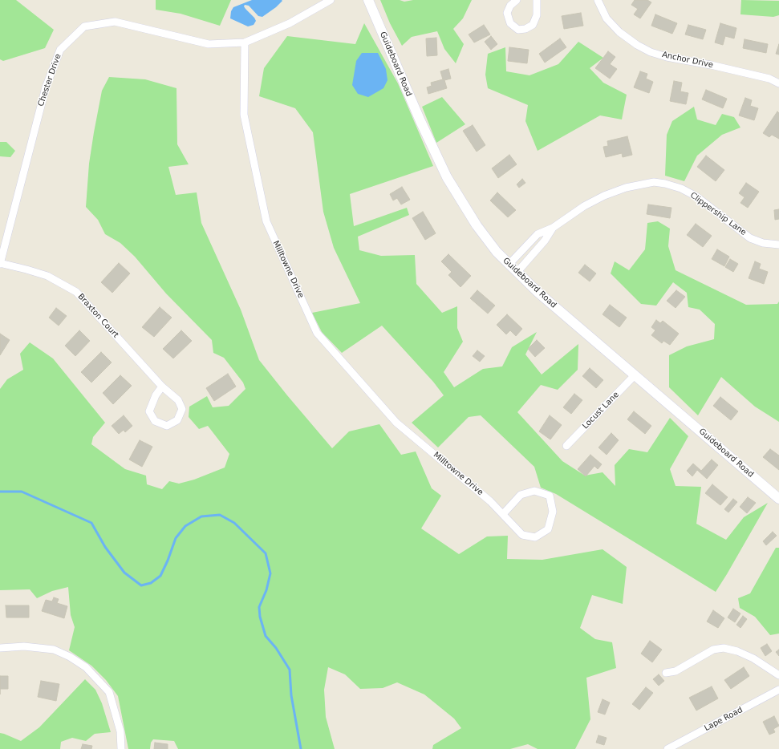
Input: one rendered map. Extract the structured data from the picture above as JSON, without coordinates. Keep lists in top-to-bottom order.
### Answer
{
  "streets": {
    "street": [
      "Anchor Drive",
      "Guideboard Road",
      "Chester Drive",
      "Clippership Lane",
      "Milltowne Drive",
      "Braxton Court",
      "Locust Lane",
      "Lape Road"
    ]
  },
  "crossings": [
    ["Guideboard Road", "Clippership Lane"],
    ["Guideboard Road", "Locust Lane"],
    ["Chester Drive", "Milltowne Drive"],
    ["Chester Drive", "Braxton Court"]
  ]
}
